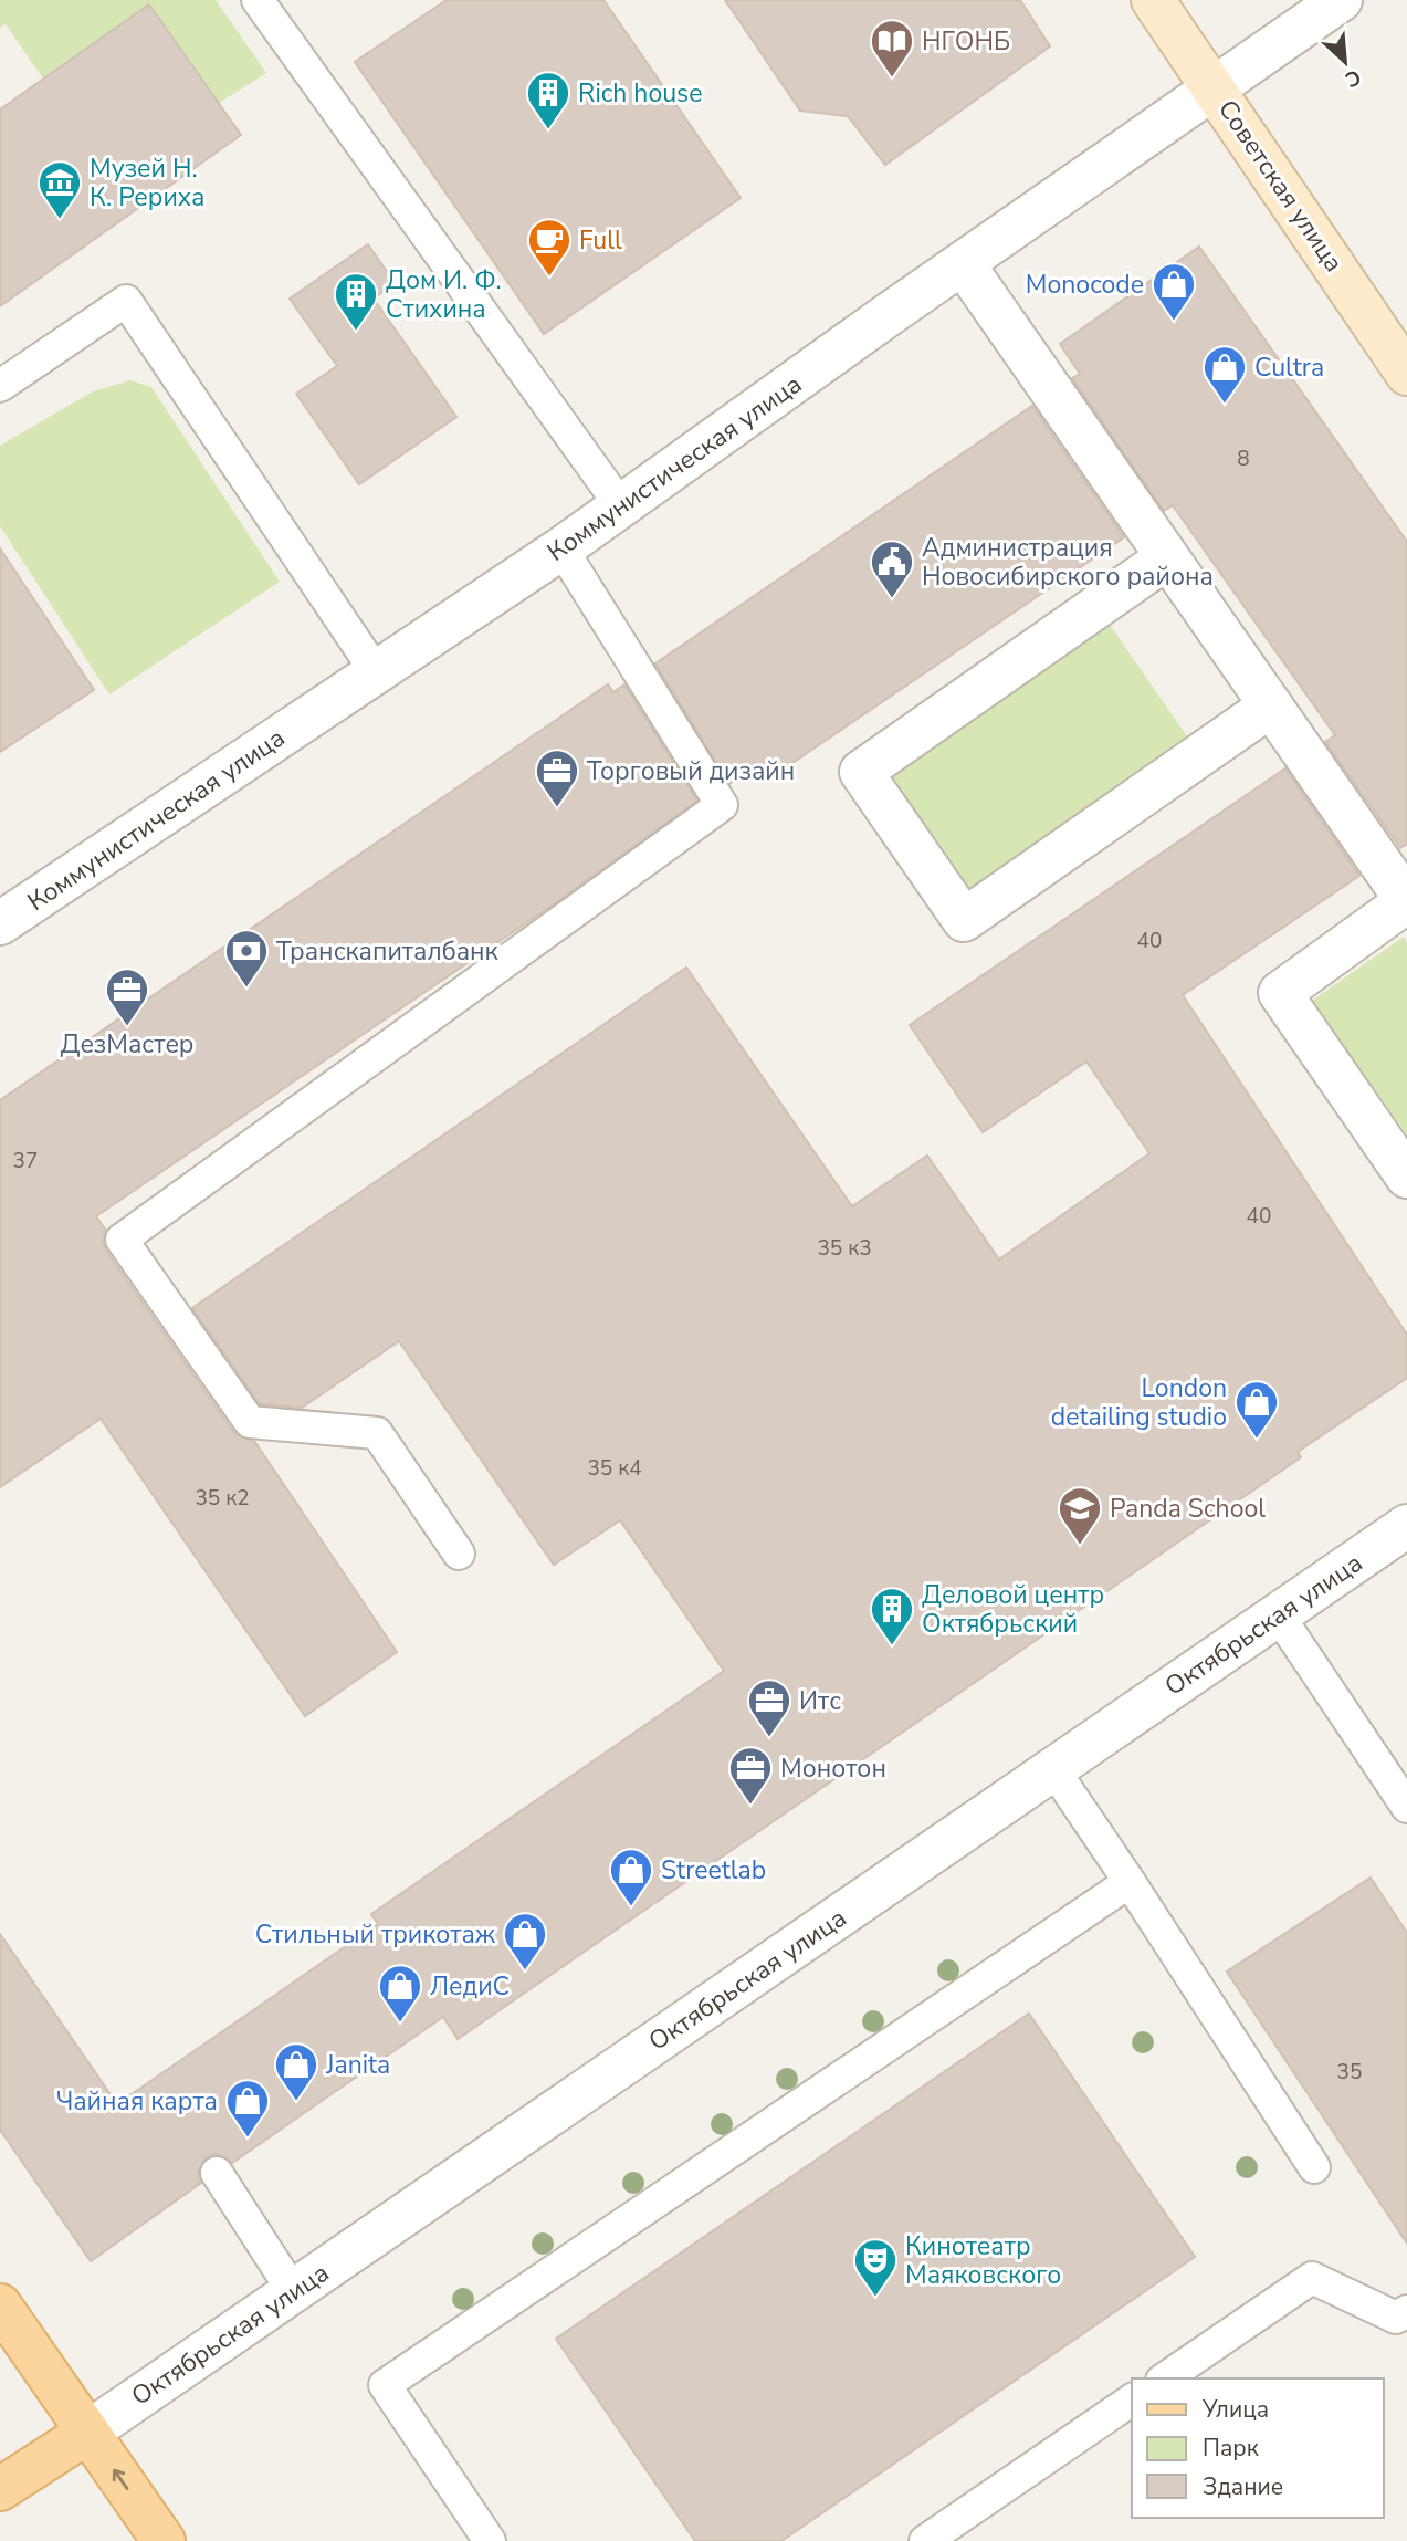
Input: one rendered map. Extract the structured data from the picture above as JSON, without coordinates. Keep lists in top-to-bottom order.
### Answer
{
  "streets": {
    "street": ["Советская улица", "Коммунистическая улица", "Октябрьская улица"]
  },
  "crossings": [
    ["Советская улица", "Коммунистическая улица"]
  ],
  "places": {
    "library": ["НГОНБ"],
    "building": ["Rich house", "Дом И. Ф. Стихина", "Деловой центр Октябрьский"],
    "museum": ["Музей Н. К. Рериха"],
    "cafe": ["Full"],
    "shop": [
      "Monocode",
      "Cultra",
      "London detailing studio",
      "Streetlab",
      "Стильный трикотаж",
      "ЛедиС",
      "Janita",
      "Чайная карта"
    ],
    "public building": ["Администрация Новосибирского района"],
    "office": [
      "Торговый дизайн",
      "ДезМастер",
      "Итс",
      "Монотон"
    ],
    "bank": ["Транскапиталбанк"],
    "school or university": ["Panda School"],
    "theatre": ["Кинотеатр Маяковского"]
  },
  "house_numbers": [
    "8",
    "40",
    "37",
    "40",
    "35 к3",
    "35 к4",
    "35 к2",
    "35"
  ],
  "legend": ["Улица", "Парк", "Здание"],
  "north": "bottom right"
}
